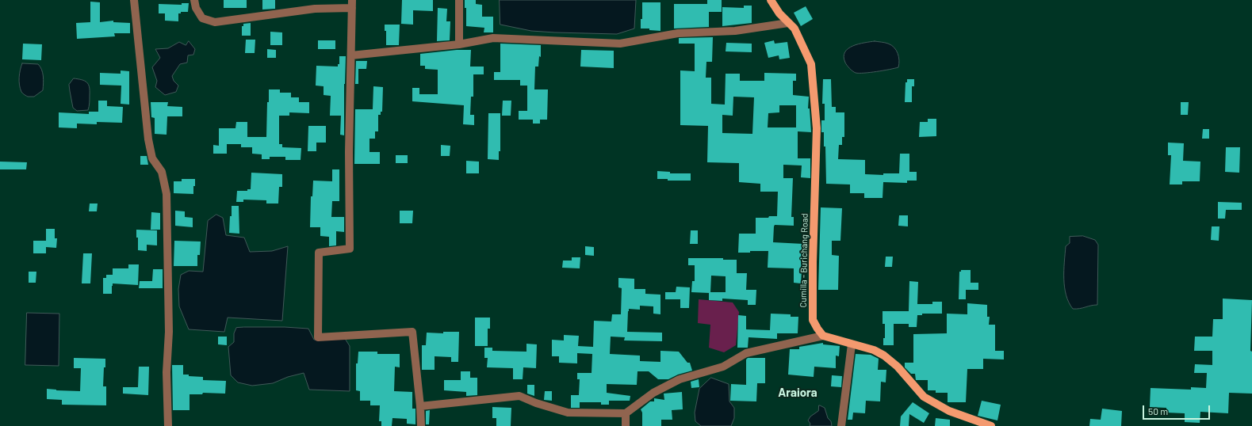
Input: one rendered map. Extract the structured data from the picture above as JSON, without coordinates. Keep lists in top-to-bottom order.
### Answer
{
  "streets": {
    "main road": ["Cumilla - Burichang Road"]
  },
  "districts": ["Araiora"],
  "scale_bar": "50 m"
}
